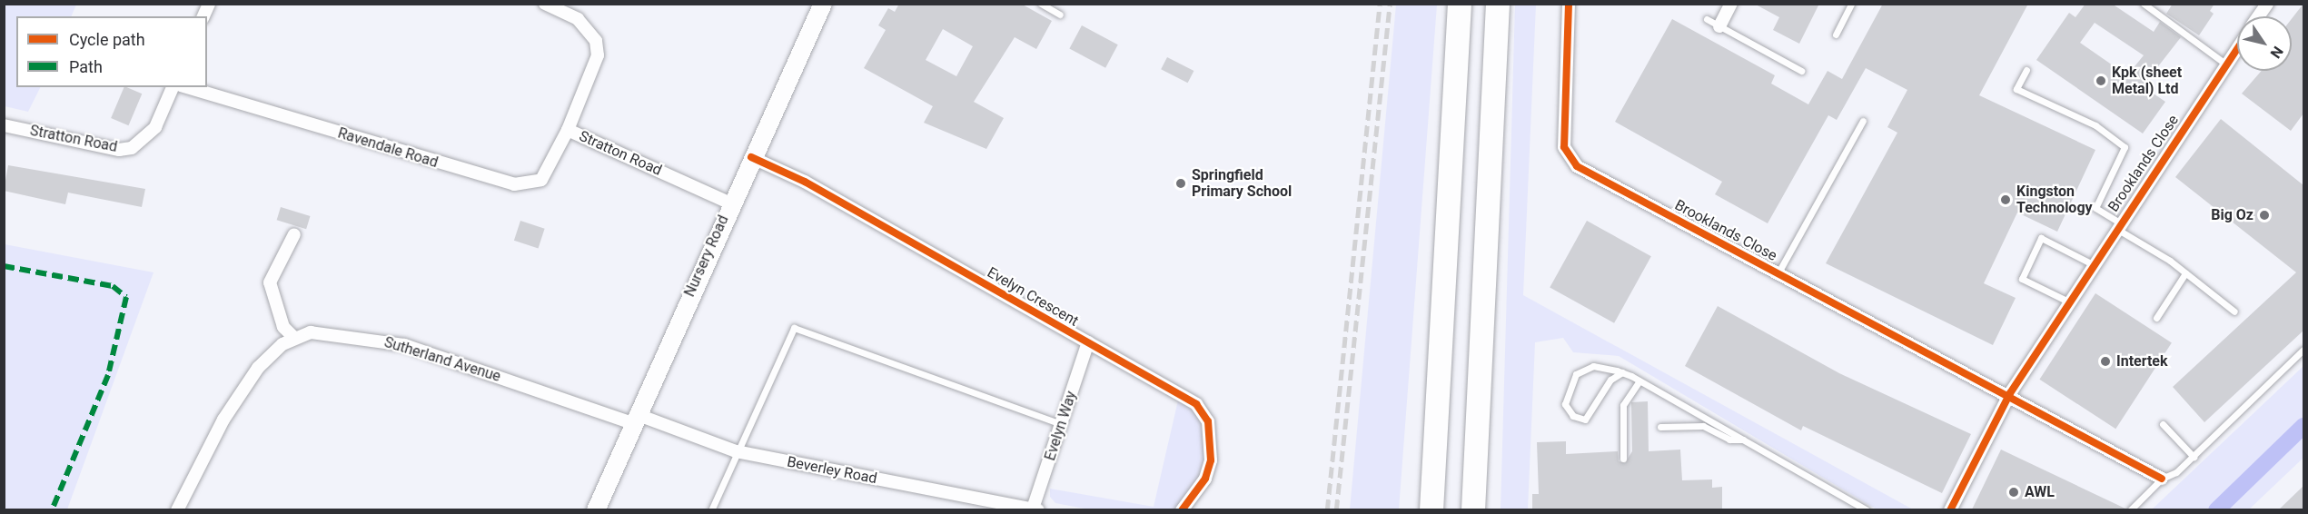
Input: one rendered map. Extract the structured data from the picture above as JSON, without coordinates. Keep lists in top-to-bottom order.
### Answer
{
  "streets": {
    "street": [
      "Stratton Road",
      "Ravendale Road",
      "Brooklands Close",
      "Nursery Road",
      "Evelyn Crescent",
      "Sutherland Avenue",
      "Evelyn Way",
      "Beverley Road"
    ]
  },
  "crossings": [
    ["Stratton Road", "Ravendale Road"],
    ["Stratton Road", "Nursery Road"],
    ["Nursery Road", "Evelyn Crescent"],
    ["Nursery Road", "Sutherland Avenue"],
    ["Nursery Road", "Beverley Road"],
    ["Evelyn Crescent", "Evelyn Way"],
    ["Sutherland Avenue", "Beverley Road"],
    ["Evelyn Way", "Beverley Road"]
  ],
  "places": [
    "Kpk (sheet Metal) Ltd",
    "Springfield Primary School",
    "Kingston Technology",
    "Big Oz",
    "Intertek",
    "AWL"
  ],
  "legend": ["Cycle path", "Path"],
  "north": "bottom right"
}
